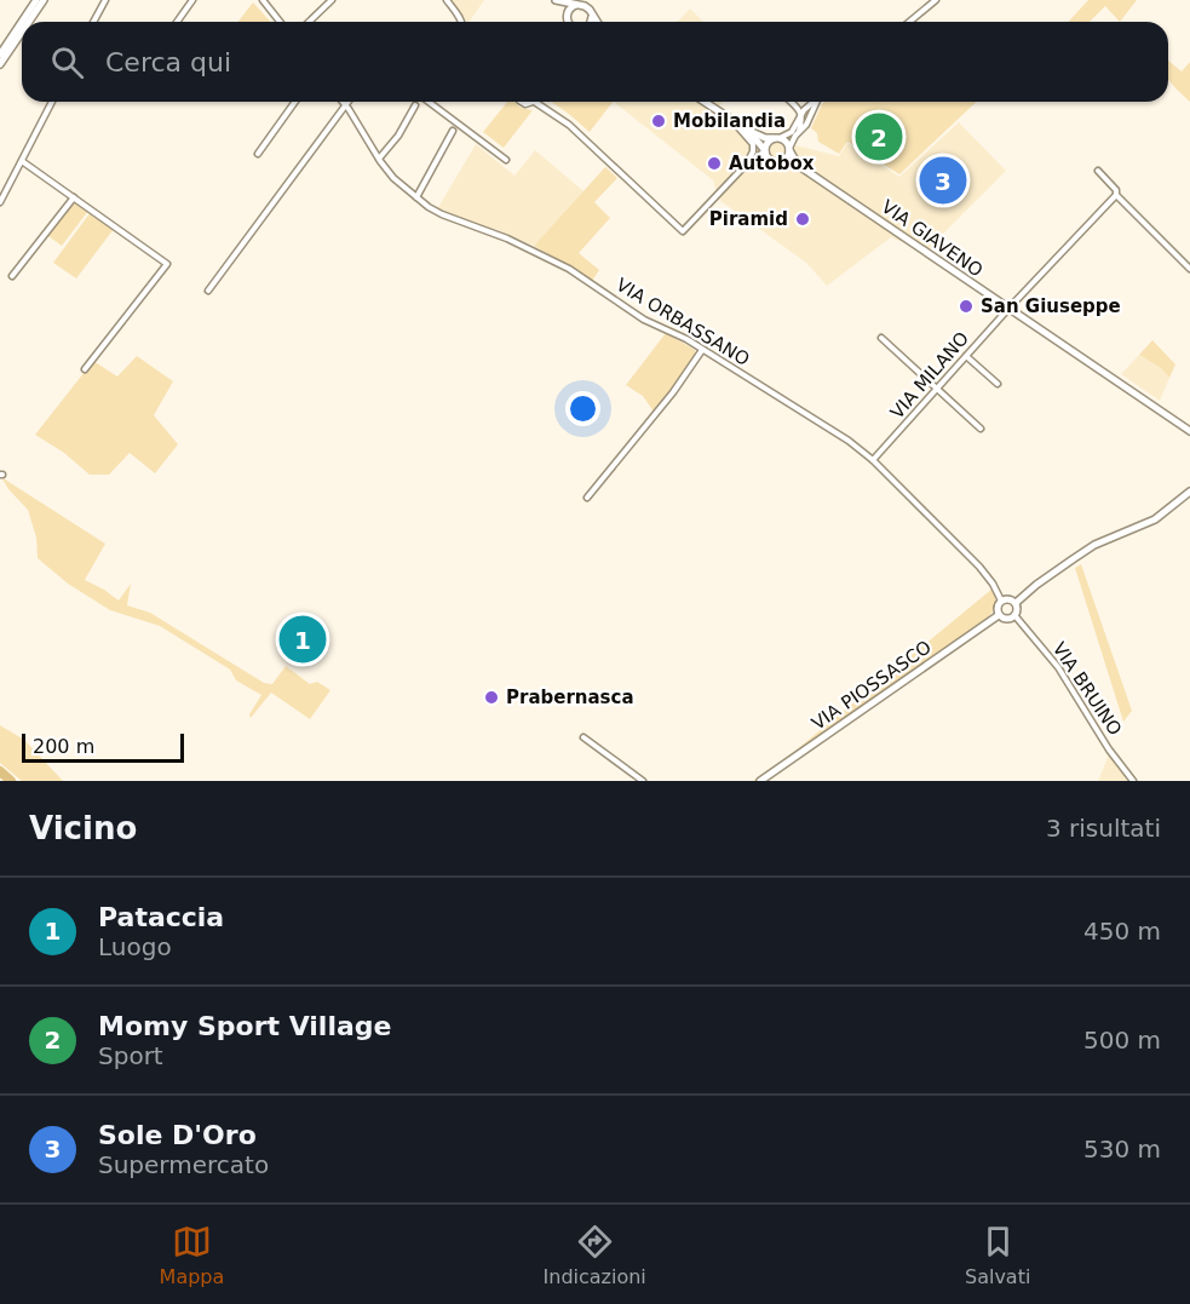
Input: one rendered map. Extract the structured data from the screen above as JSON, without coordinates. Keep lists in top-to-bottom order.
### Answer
{
  "streets": {
    "main road": ["VIA GIAVENO", "VIA PIOSSASCO"],
    "street": ["VIA ORBASSANO", "VIA MILANO", "VIA BRUINO"]
  },
  "crossings": [
    ["VIA GIAVENO", "VIA MILANO"],
    ["VIA ORBASSANO", "VIA MILANO"],
    ["VIA ORBASSANO", "VIA PIOSSASCO"],
    ["VIA ORBASSANO", "VIA BRUINO"],
    ["VIA PIOSSASCO", "VIA BRUINO"]
  ],
  "places": [
    "Mobilandia",
    "Autobox",
    "Piramid",
    "San Giuseppe",
    "Prabernasca"
  ],
  "scale_bar": "200 m",
  "page": {
    "search": "Cerca qui",
    "pins": ["2", "3", "1"],
    "scale": "200 m",
    "heading": ["Vicino", "3 risultati"],
    "list": [
      {
        "mark": "1",
        "name": "Pataccia",
        "note": "Luogo",
        "value": "450 m"
      },
      {
        "mark": "2",
        "name": "Momy Sport Village",
        "note": "Sport",
        "value": "500 m"
      },
      {
        "mark": "3",
        "name": "Sole D'Oro",
        "note": "Supermercato",
        "value": "530 m"
      }
    ],
    "nav": ["Mappa", "Indicazioni", "Salvati"]
  }
}
